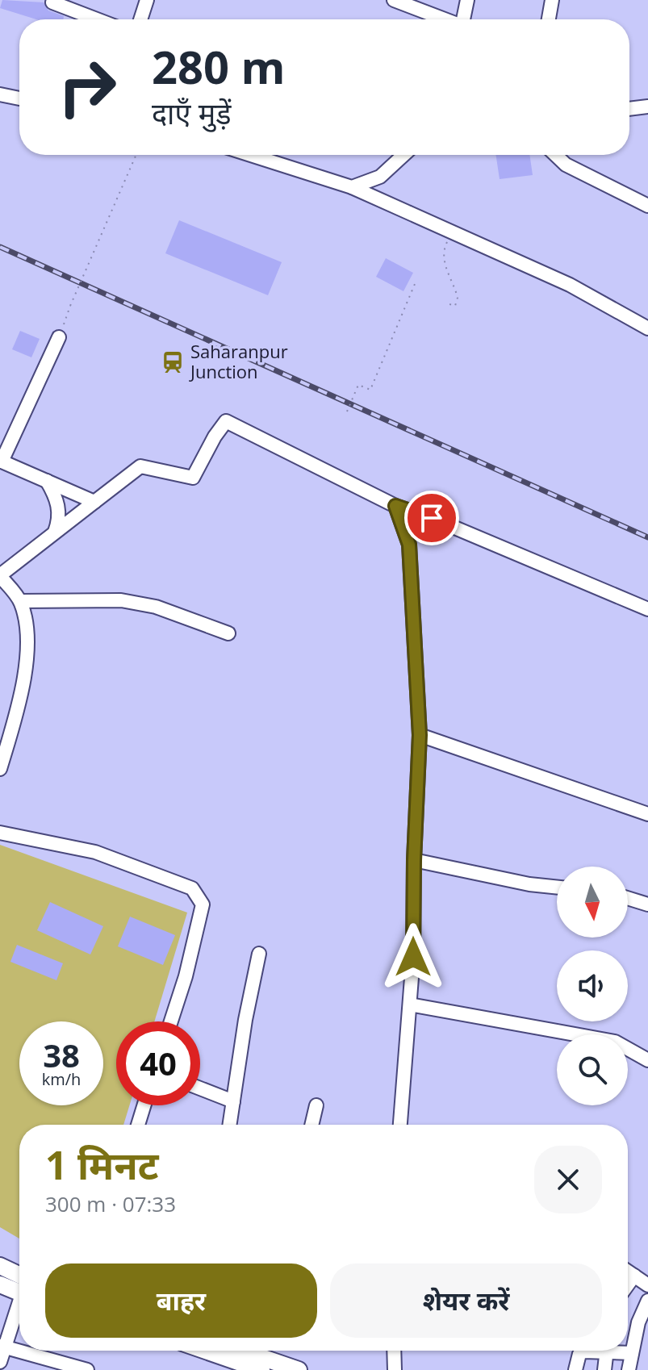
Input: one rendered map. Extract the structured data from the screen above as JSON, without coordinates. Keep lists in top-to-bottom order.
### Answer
{
  "places": {
    "station": ["Saharanpur Junction"]
  },
  "north": "bottom",
  "page": {
    "turn": ["280 m", "दाएँ मुड़ें"],
    "speed": "38 km/h",
    "limit": "40",
    "heading": ["1 मिनट", "300 m · 07:33"],
    "buttons": ["बाहर", "शेयर करें"]
  }
}
